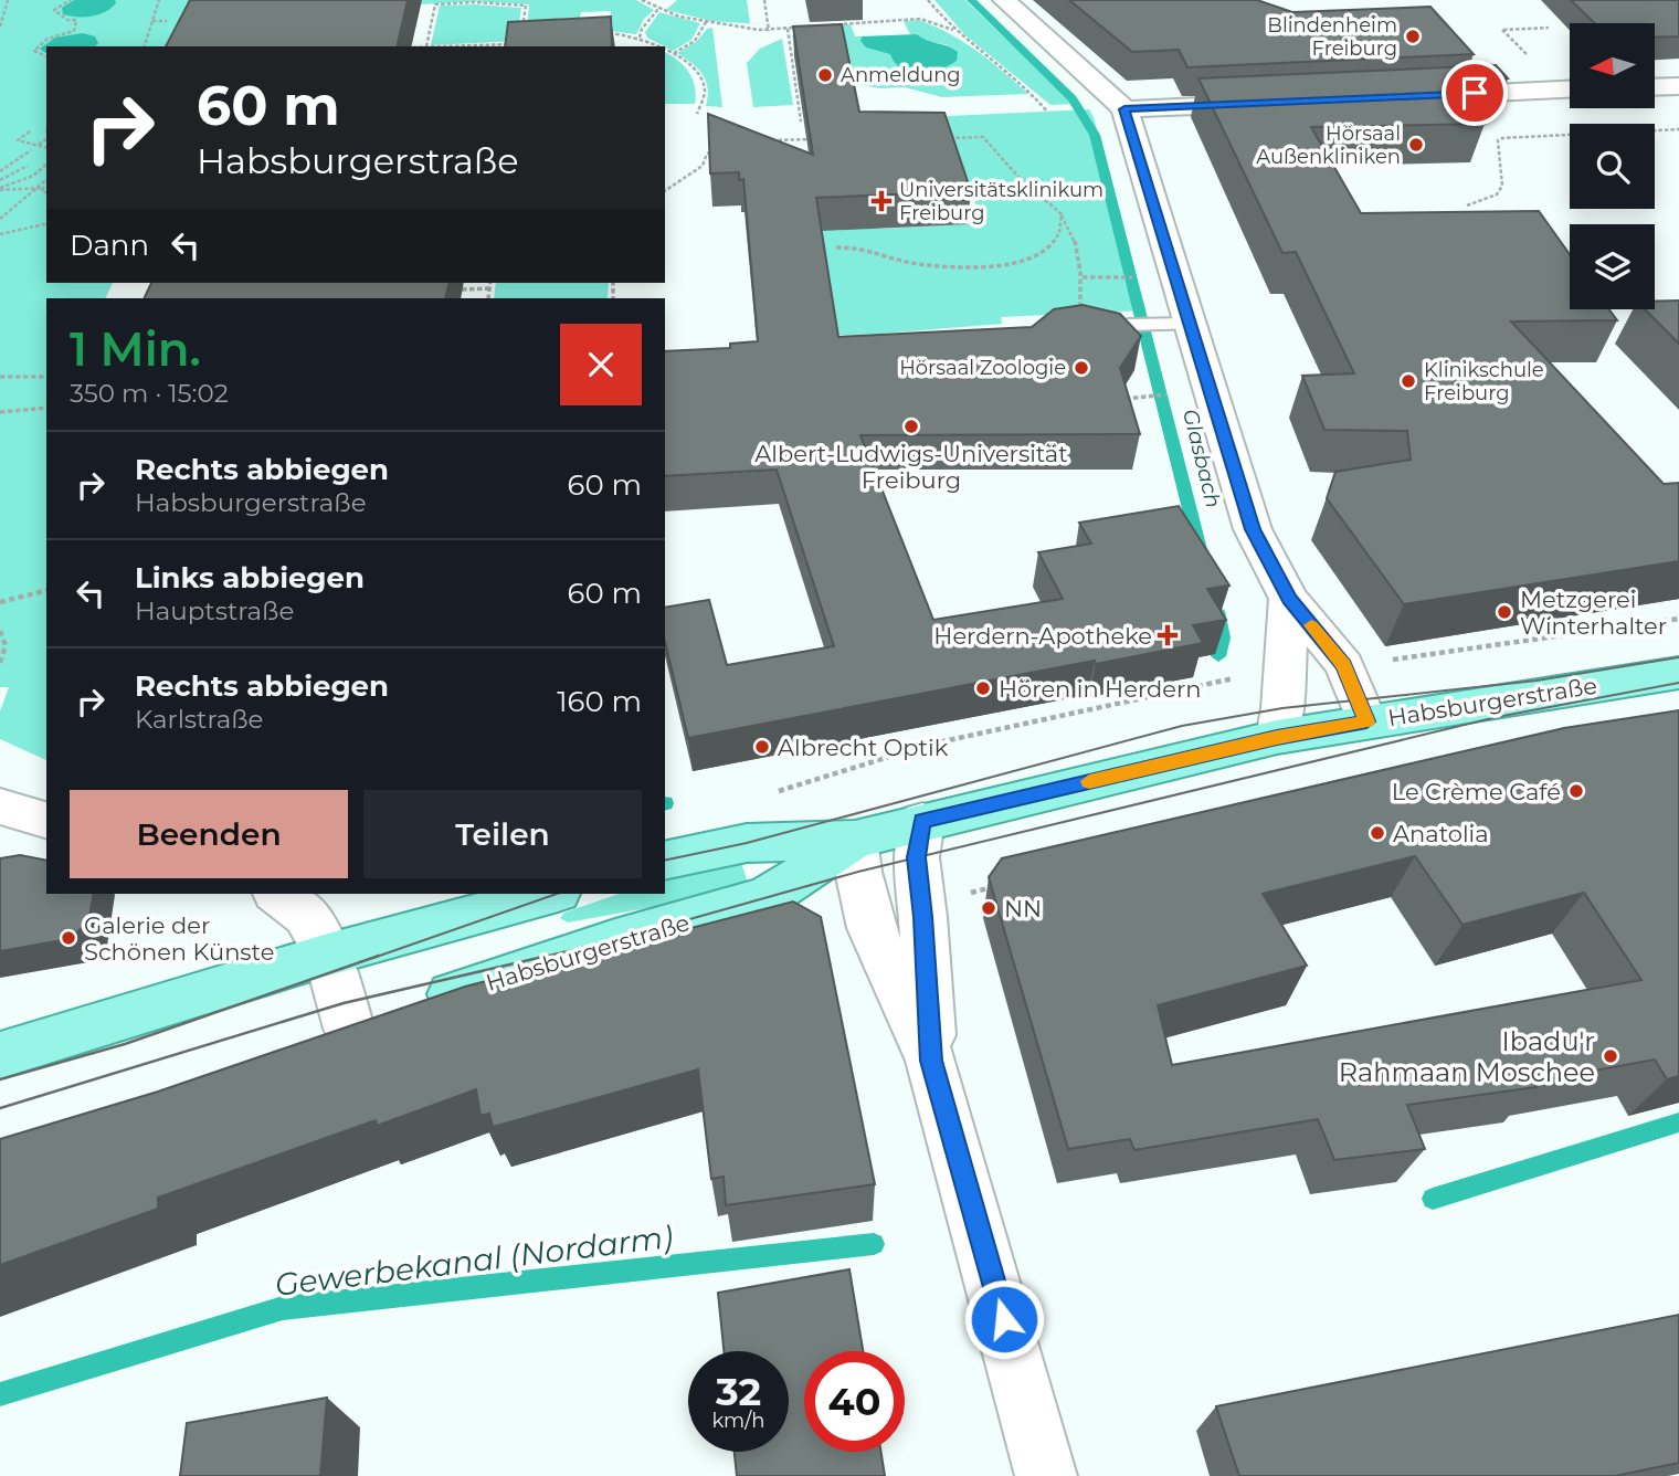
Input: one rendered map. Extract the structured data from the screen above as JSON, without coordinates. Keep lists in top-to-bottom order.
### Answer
{
  "streets": {
    "main road": ["Habsburgerstraße"]
  },
  "water": ["Glasbach", "Gewerbekanal (Nordarm)"],
  "places": {
    "other": [
      "Blindenheim Freiburg",
      "Anmeldung",
      "Hörsaal Außenkliniken",
      "Hörsaal Zoologie",
      "Klinikschule Freiburg",
      "Albert-Ludwigs-Universität Freiburg",
      "Metzgerei Winterhalter",
      "Hören in Herdern",
      "Albrecht Optik",
      "Le Crème Café",
      "Anatolia",
      "NN",
      "Galerie der Schönen Künste",
      "Ibadu'r Rahmaan Moschee"
    ],
    "health": ["Universitätsklinikum Freiburg", "Herdern-Apotheke"]
  },
  "north": "left",
  "page": {
    "turn": ["60 m", "Habsburgerstraße"],
    "then": "Dann",
    "heading": ["1 Min.", "350 m · 15:02"],
    "list": [
      {
        "name": "Rechts abbiegen",
        "note": "Habsburgerstraße",
        "value": "60 m"
      },
      {
        "name": "Links abbiegen",
        "note": "Hauptstraße",
        "value": "60 m"
      },
      {
        "name": "Rechts abbiegen",
        "note": "Karlstraße",
        "value": "160 m"
      }
    ],
    "buttons": ["Beenden", "Teilen"],
    "speed": "32 km/h",
    "limit": "40"
  }
}
